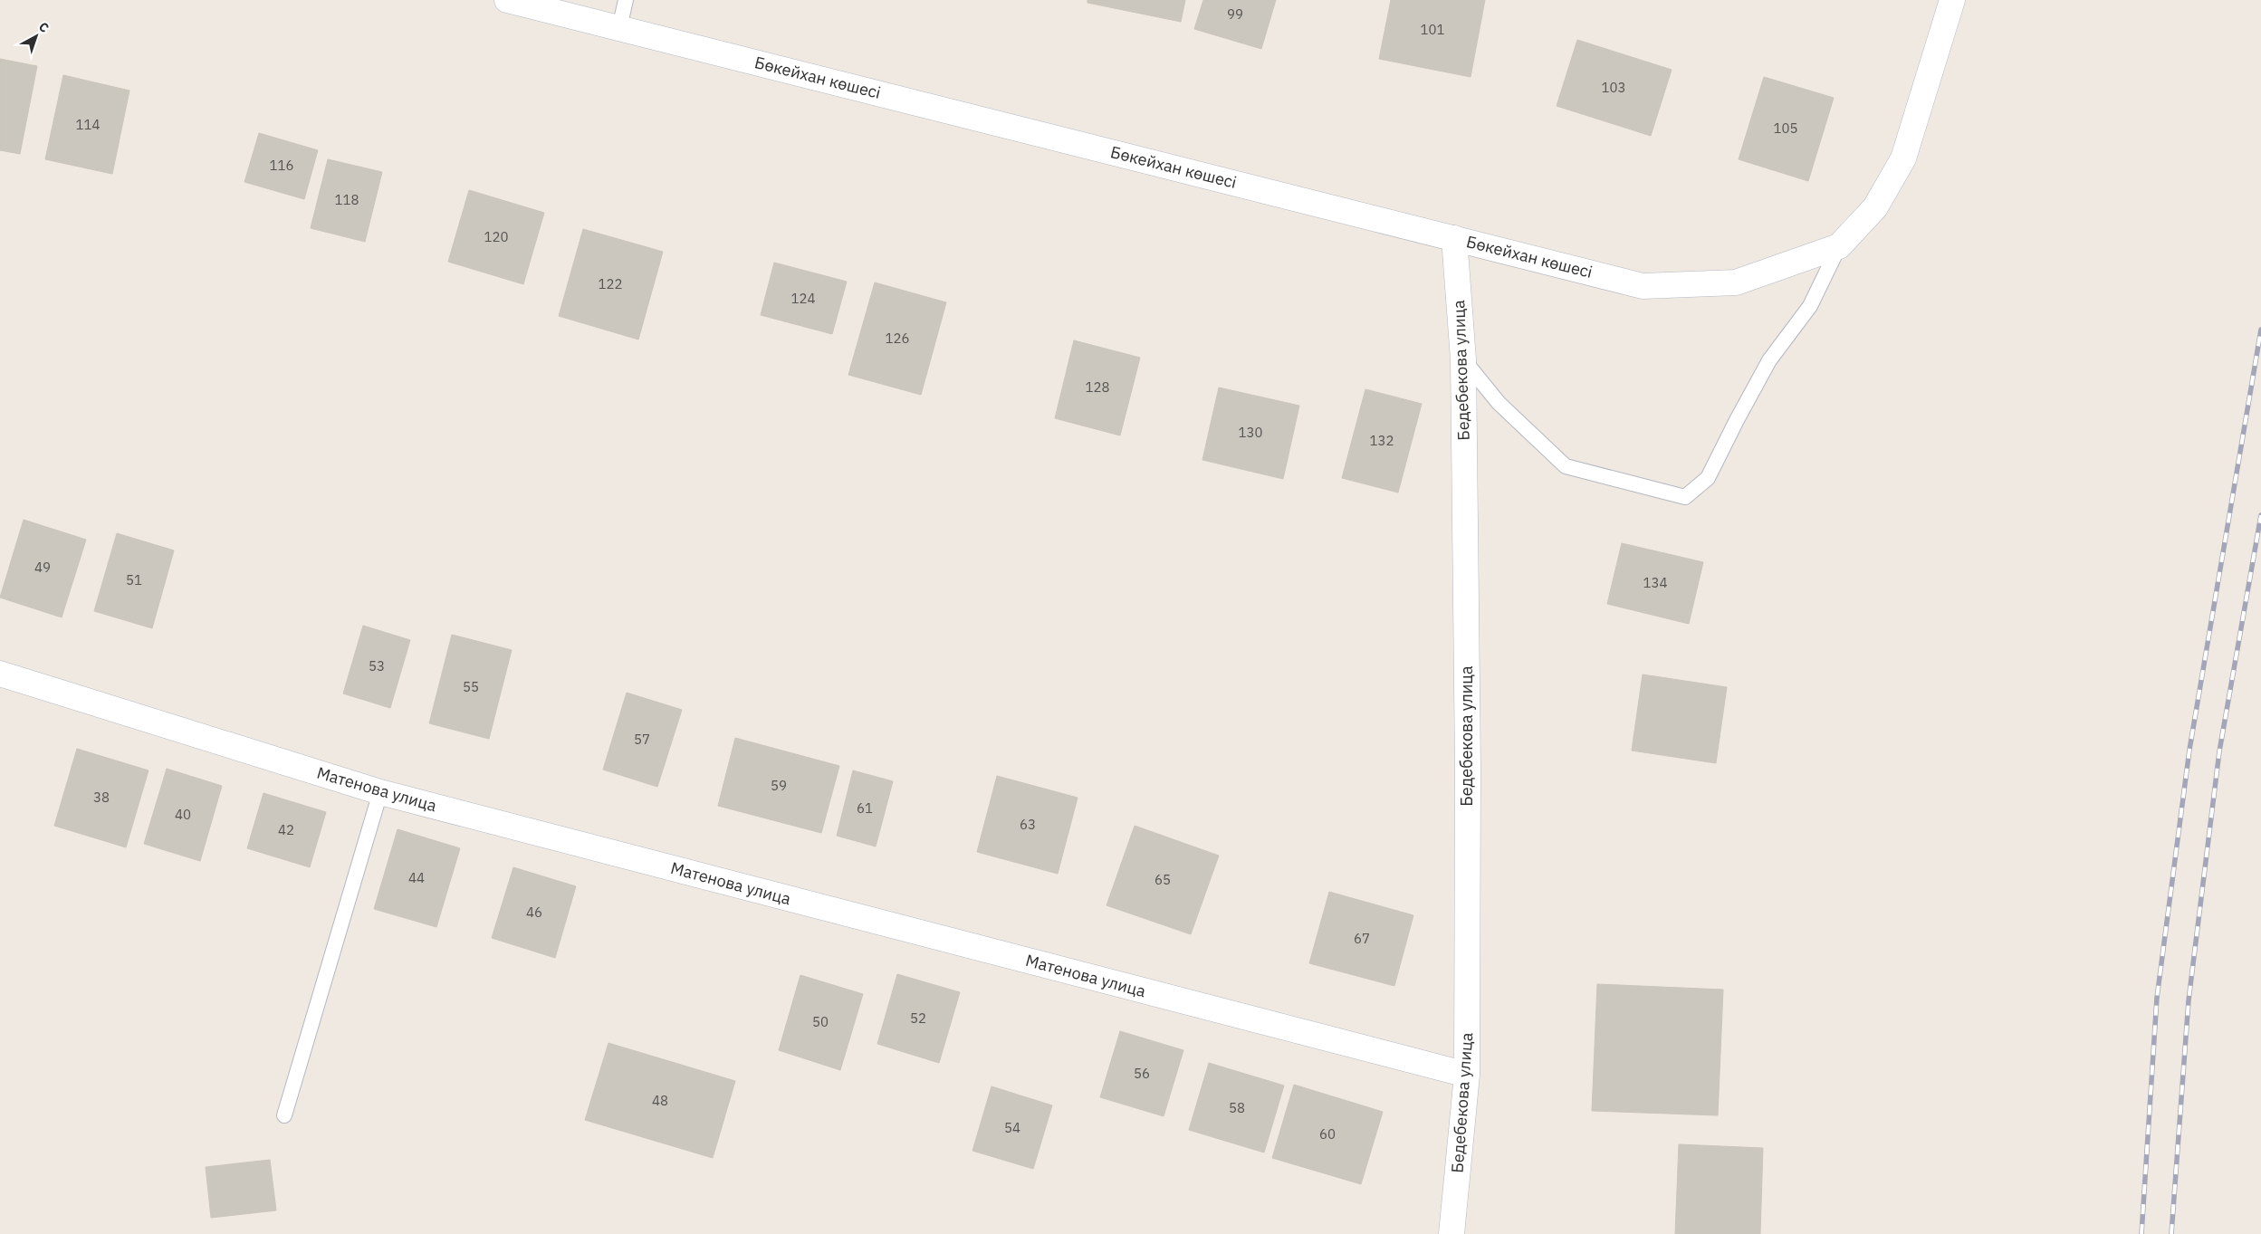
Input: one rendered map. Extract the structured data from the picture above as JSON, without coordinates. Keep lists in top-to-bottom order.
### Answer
{
  "streets": {
    "street": ["Бөкейхан көшесі", "Бедебекова улица", "Матенова улица"]
  },
  "crossings": [
    ["Бөкейхан көшесі", "Бедебекова улица"],
    ["Бедебекова улица", "Матенова улица"]
  ],
  "house_numbers": [
    "99",
    "101",
    "103",
    "114",
    "105",
    "116",
    "118",
    "120",
    "122",
    "124",
    "126",
    "128",
    "130",
    "132",
    "49",
    "51",
    "134",
    "53",
    "55",
    "57",
    "59",
    "38",
    "61",
    "40",
    "63",
    "42",
    "44",
    "65",
    "46",
    "67",
    "52",
    "50",
    "56",
    "48",
    "58",
    "54",
    "60"
  ],
  "north": "top right"
}
